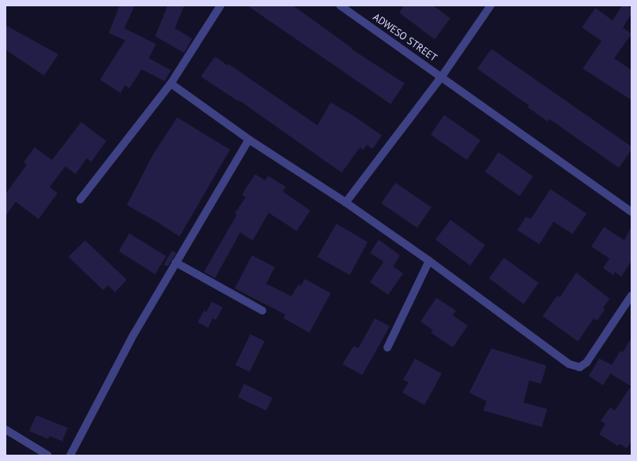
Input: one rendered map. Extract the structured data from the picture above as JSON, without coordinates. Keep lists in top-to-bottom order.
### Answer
{
  "streets": {
    "street": ["ADWESO STREET"]
  }
}
